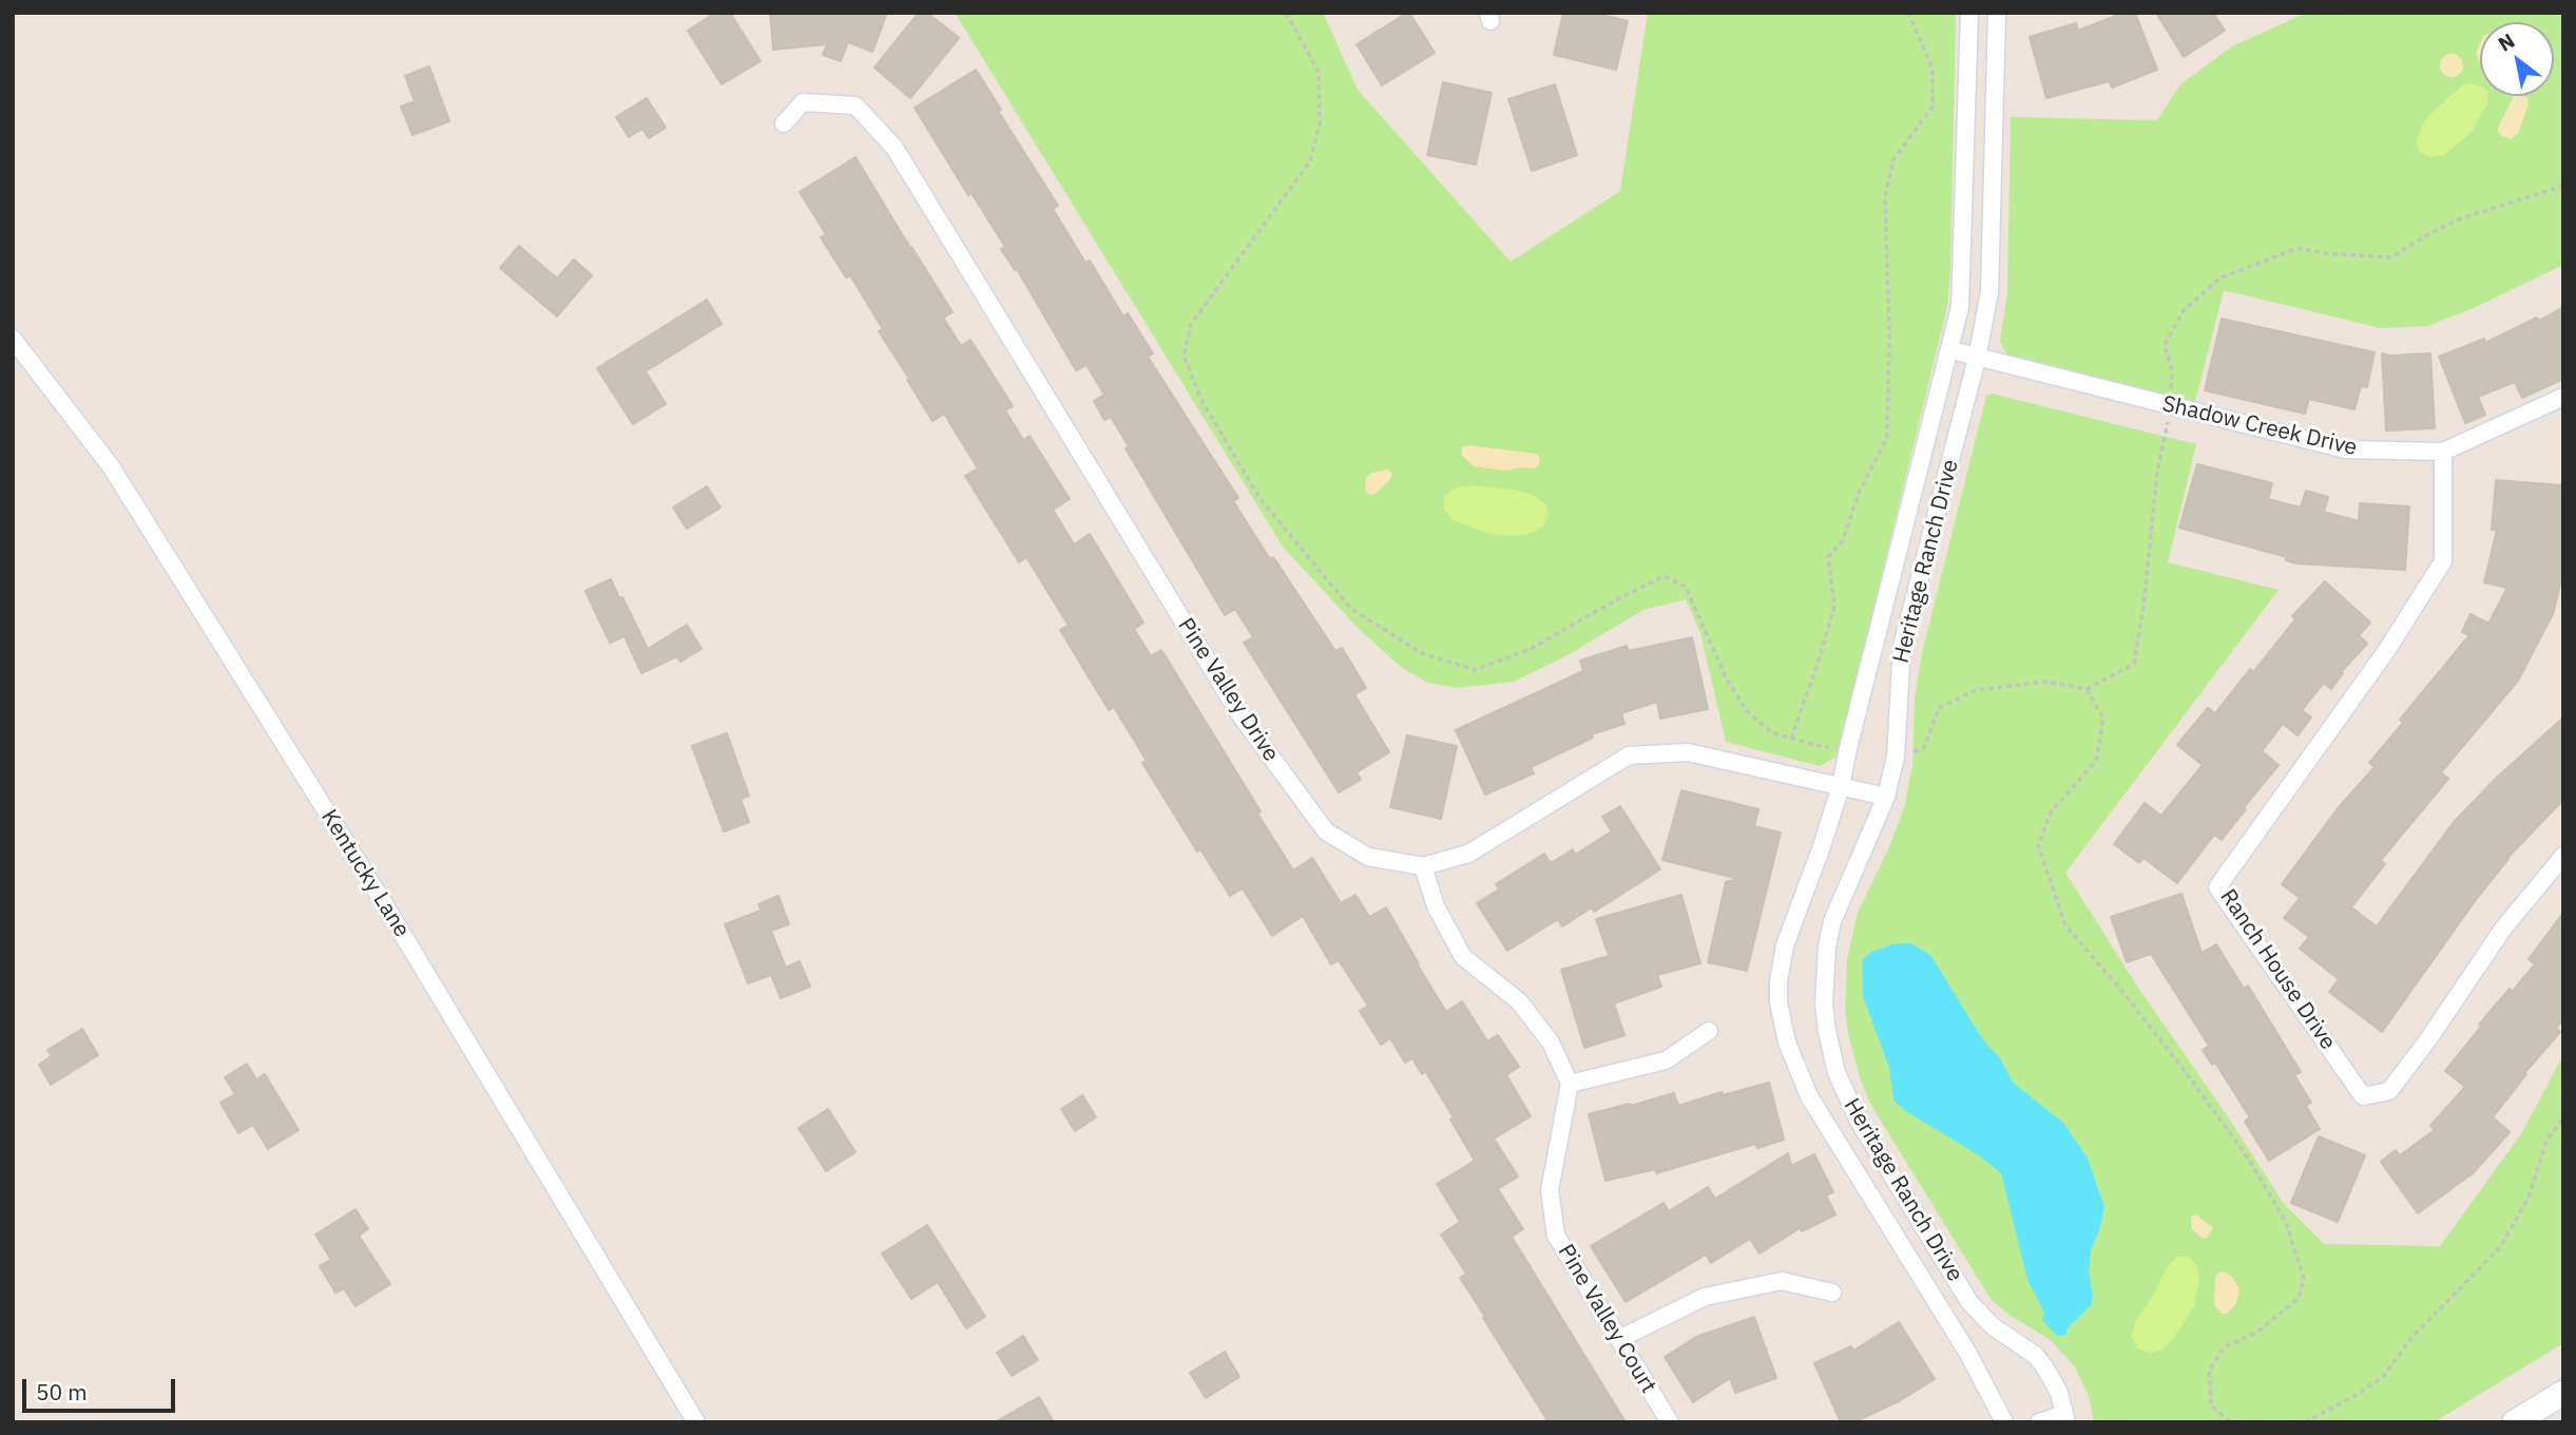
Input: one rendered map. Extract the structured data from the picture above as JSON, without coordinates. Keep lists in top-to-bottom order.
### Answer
{
  "streets": {
    "street": [
      "Shadow Creek Drive",
      "Heritage Ranch Drive",
      "Pine Valley Drive",
      "Kentucky Lane",
      "Ranch House Drive",
      "Pine Valley Court"
    ]
  },
  "crossings": [
    ["Shadow Creek Drive", "Heritage Ranch Drive"],
    ["Shadow Creek Drive", "Ranch House Drive"],
    ["Heritage Ranch Drive", "Pine Valley Drive"]
  ],
  "scale_bar": "50 m",
  "north": "top left"
}
